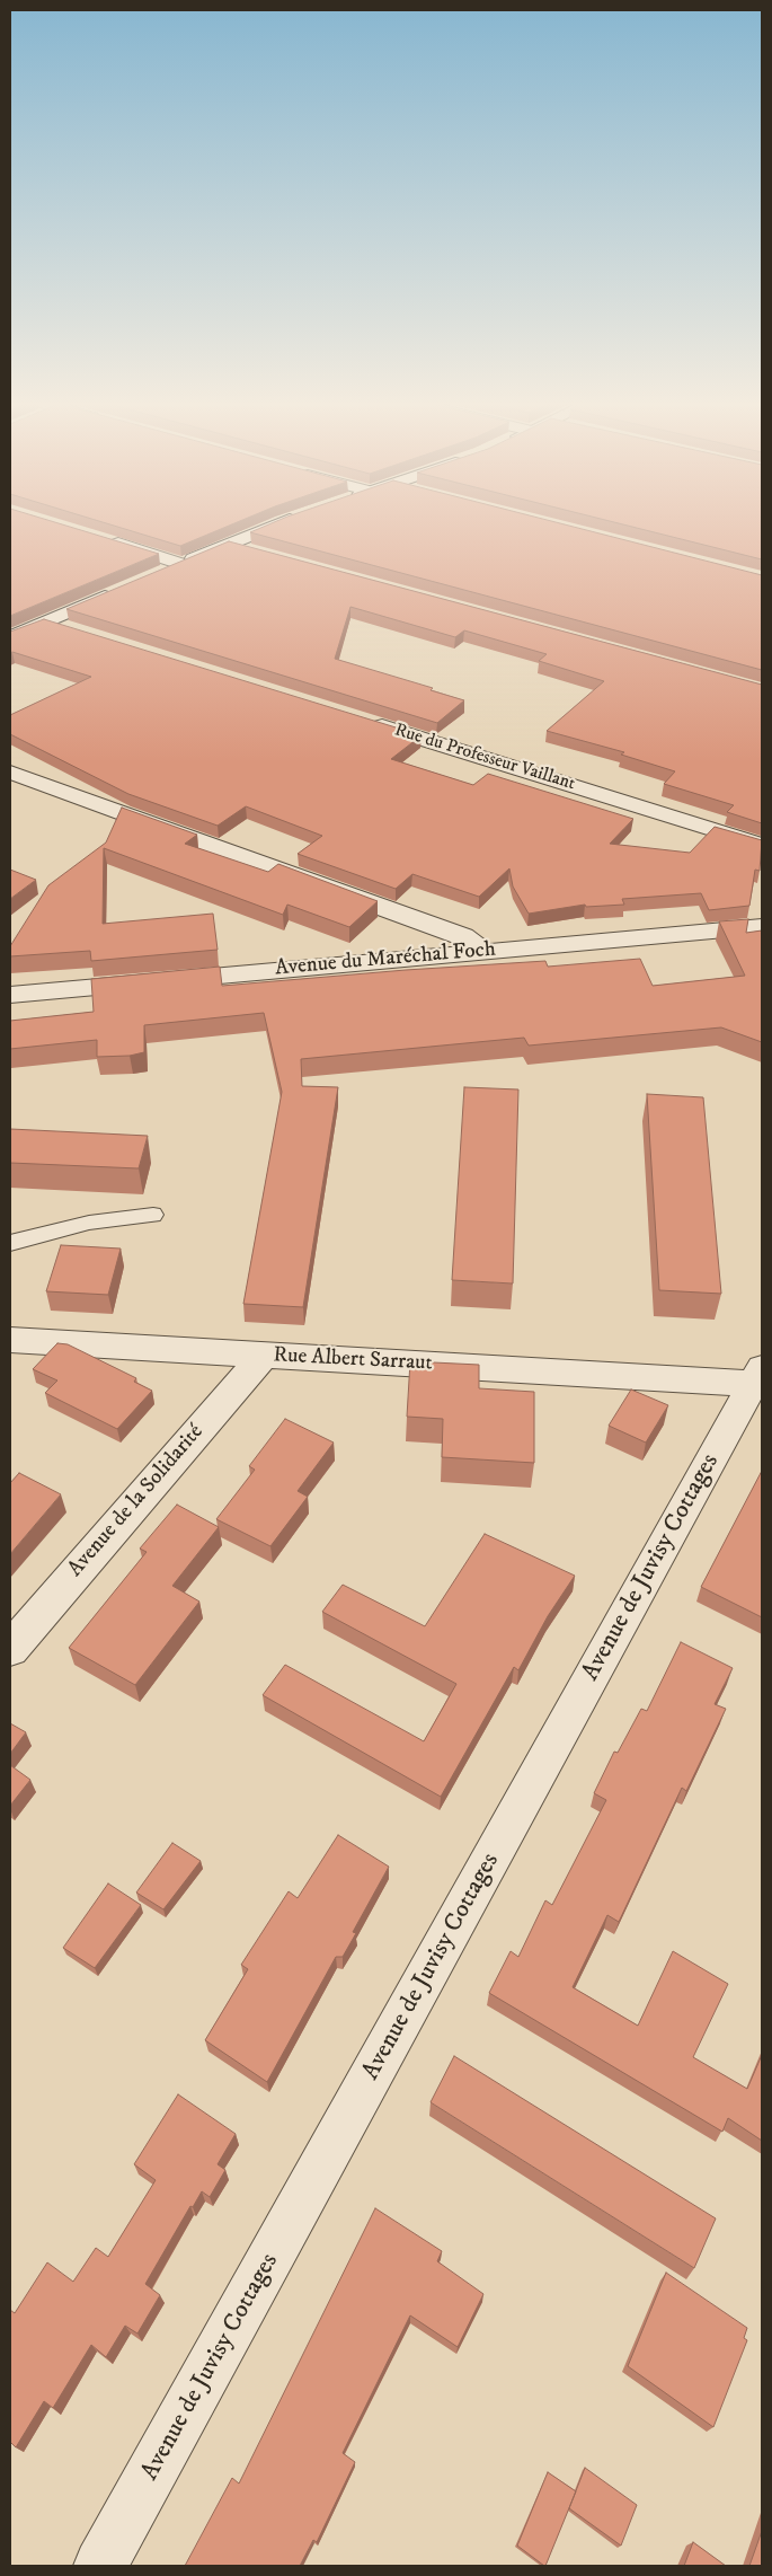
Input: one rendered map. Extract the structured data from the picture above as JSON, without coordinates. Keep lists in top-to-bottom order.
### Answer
{
  "streets": {
    "street": [
      "Rue du Professeur Vaillant",
      "Avenue du Maréchal Foch",
      "Rue Albert Sarraut",
      "Avenue de la Solidarité",
      "Avenue de Juvisy Cottages"
    ]
  },
  "crossings": [
    ["Rue Albert Sarraut", "Avenue de la Solidarité"],
    ["Rue Albert Sarraut", "Avenue de Juvisy Cottages"]
  ]
}
